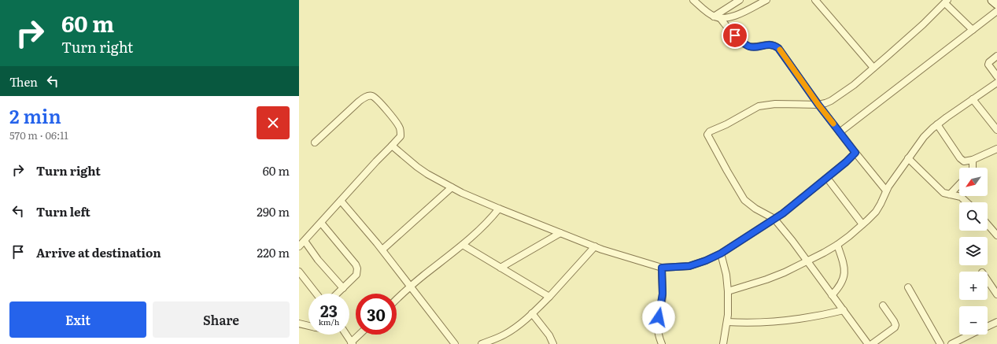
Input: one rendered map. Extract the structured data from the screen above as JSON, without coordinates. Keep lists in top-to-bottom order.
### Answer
{
  "north": "bottom left",
  "page": {
    "turn": ["60 m", "Turn right"],
    "then": "Then",
    "heading": ["2 min", "570 m · 06:11"],
    "list": [
      {
        "name": "Turn right",
        "value": "60 m"
      },
      {
        "name": "Turn left",
        "value": "290 m"
      },
      {
        "name": "Arrive at destination",
        "value": "220 m"
      }
    ],
    "map_buttons": ["+", "−"],
    "speed": "23 km/h",
    "limit": "30",
    "buttons": ["Exit", "Share"]
  }
}
